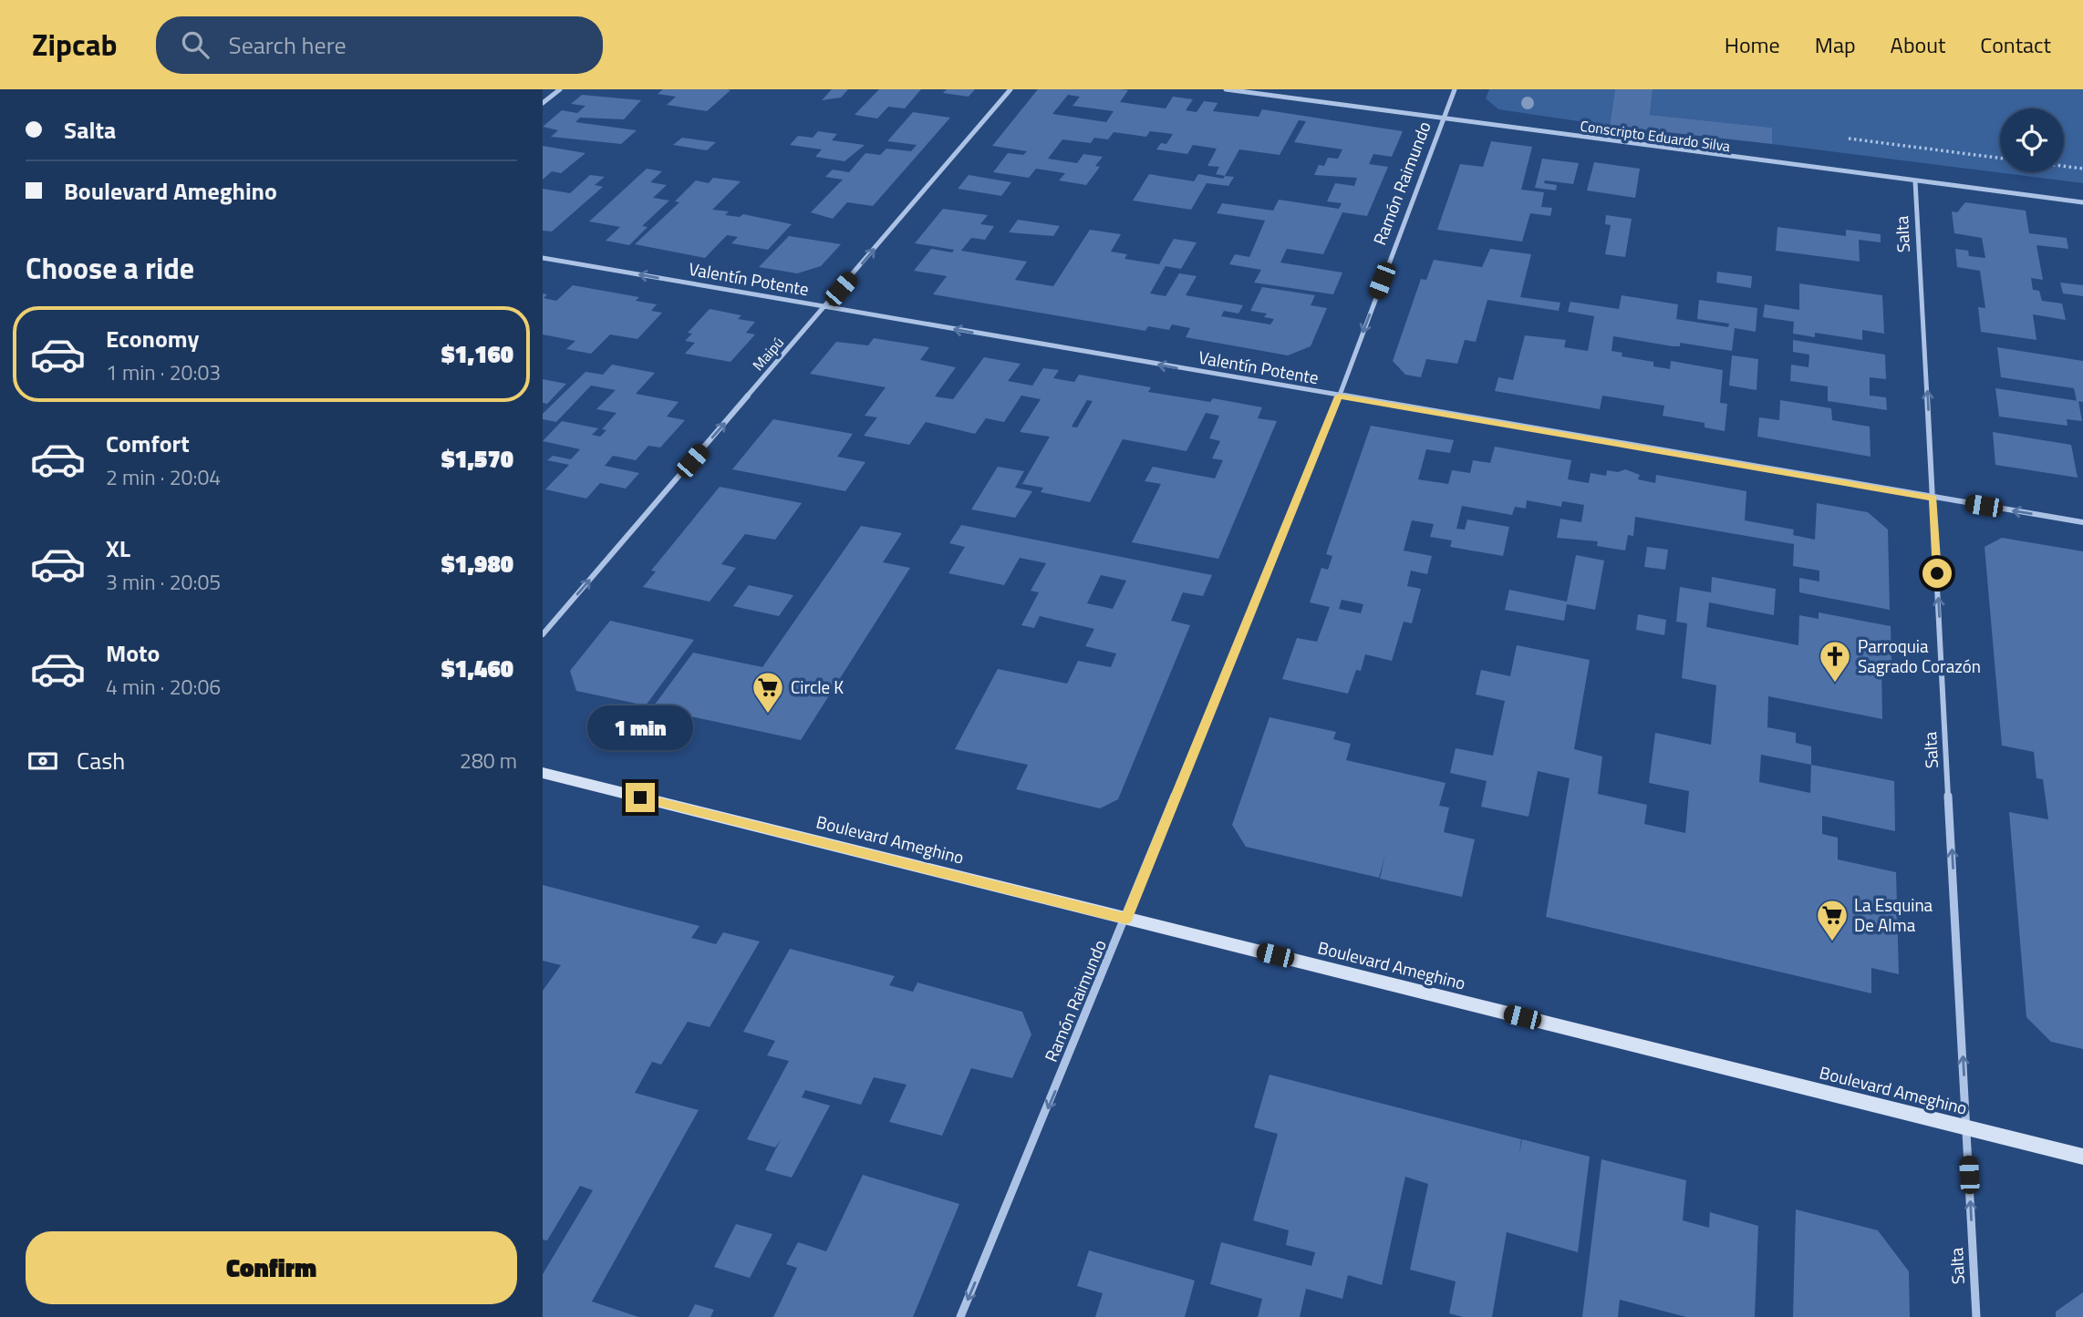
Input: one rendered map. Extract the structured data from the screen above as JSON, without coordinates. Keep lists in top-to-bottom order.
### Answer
{
  "streets": {
    "main road": ["Boulevard Ameghino"],
    "street": [
      "Conscripto Eduardo Silva",
      "Ramón Raimundo",
      "Salta",
      "Valentín Potente",
      "Maipú"
    ]
  },
  "crossings": [
    ["Conscripto Eduardo Silva", "Ramón Raimundo"],
    ["Conscripto Eduardo Silva", "Salta"],
    ["Ramón Raimundo", "Valentín Potente"],
    ["Ramón Raimundo", "Boulevard Ameghino"],
    ["Salta", "Valentín Potente"],
    ["Salta", "Boulevard Ameghino"],
    ["Valentín Potente", "Maipú"]
  ],
  "one_way": [
    "Ramón Raimundo",
    "Salta",
    "Valentín Potente",
    "Maipú"
  ],
  "places": {
    "church": ["Parroquia Sagrado Corazón"],
    "supermarket": ["Circle K", "La Esquina De Alma"]
  },
  "page": {
    "header": "Zipcab",
    "search": "Search here",
    "nav": [
      "Home",
      "Map",
      "About",
      "Contact"
    ],
    "banner": ["Salta", "Boulevard Ameghino"],
    "heading": "Choose a ride",
    "list": [
      {
        "name": "Economy",
        "note": "1 min · 20:03",
        "value": "$1,160"
      },
      {
        "name": "Comfort",
        "note": "2 min · 20:04",
        "value": "$1,570"
      },
      {
        "name": "XL",
        "note": "3 min · 20:05",
        "value": "$1,980"
      },
      {
        "name": "Moto",
        "note": "4 min · 20:06",
        "value": "$1,460"
      }
    ],
    "bubble": "1 min",
    "pay": ["Cash", "280 m"],
    "buttons": "Confirm"
  }
}
